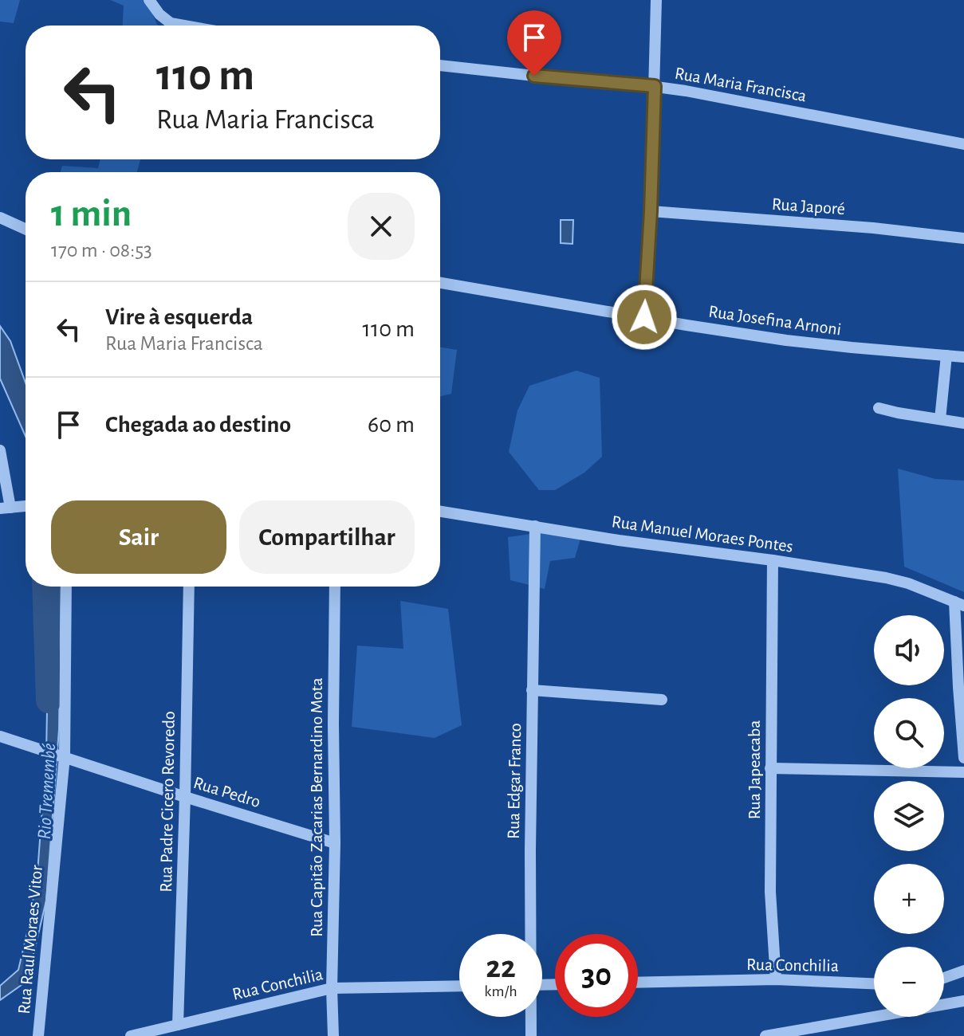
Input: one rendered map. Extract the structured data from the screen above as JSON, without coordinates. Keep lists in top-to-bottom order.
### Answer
{
  "streets": {
    "street": [
      "Rua Maria Francisca",
      "Rua Japoré",
      "Rua Josefina Arnoni",
      "Rua Manuel Moraes Pontes",
      "Rua Japeacaba",
      "Rua Edgar Franco",
      "Rua Pedro",
      "Rua Padre Cicero Revoredo",
      "Rua Capitão Zacarias Bernardino Mota",
      "Rua Raul Moraes Vitor",
      "Rua Conchilia"
    ]
  },
  "crossings": [
    ["Rua Manuel Moraes Pontes", "Rua Japeacaba"],
    ["Rua Manuel Moraes Pontes", "Rua Edgar Franco"],
    ["Rua Japeacaba", "Rua Conchilia"],
    ["Rua Pedro", "Rua Padre Cicero Revoredo"],
    ["Rua Pedro", "Rua Capitão Zacarias Bernardino Mota"],
    ["Rua Pedro", "Rua Raul Moraes Vitor"],
    ["Rua Padre Cicero Revoredo", "Rua Conchilia"],
    ["Rua Capitão Zacarias Bernardino Mota", "Rua Conchilia"]
  ],
  "water": ["Rio Tremembé"],
  "page": {
    "turn": ["110 m", "Rua Maria Francisca"],
    "heading": ["1 min", "170 m · 08:53"],
    "list": [
      {
        "name": "Vire à esquerda",
        "note": "Rua Maria Francisca",
        "value": "110 m"
      },
      {
        "name": "Chegada ao destino",
        "value": "60 m"
      }
    ],
    "buttons": ["Sair", "Compartilhar"],
    "map_buttons": ["+", "−"],
    "speed": "22 km/h",
    "limit": "30"
  }
}
